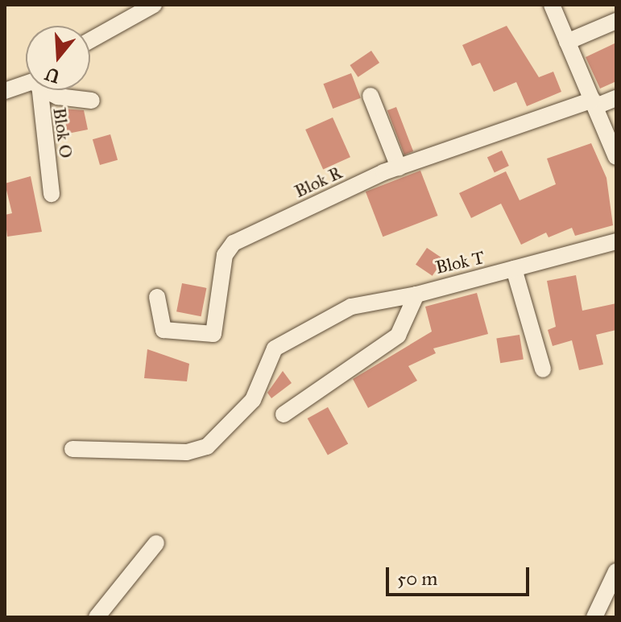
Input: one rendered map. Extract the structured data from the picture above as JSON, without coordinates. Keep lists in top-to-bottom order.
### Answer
{
  "streets": {
    "street": ["Blok O", "Blok R", "Blok T"]
  },
  "scale_bar": "50 m",
  "north": "bottom"
}
